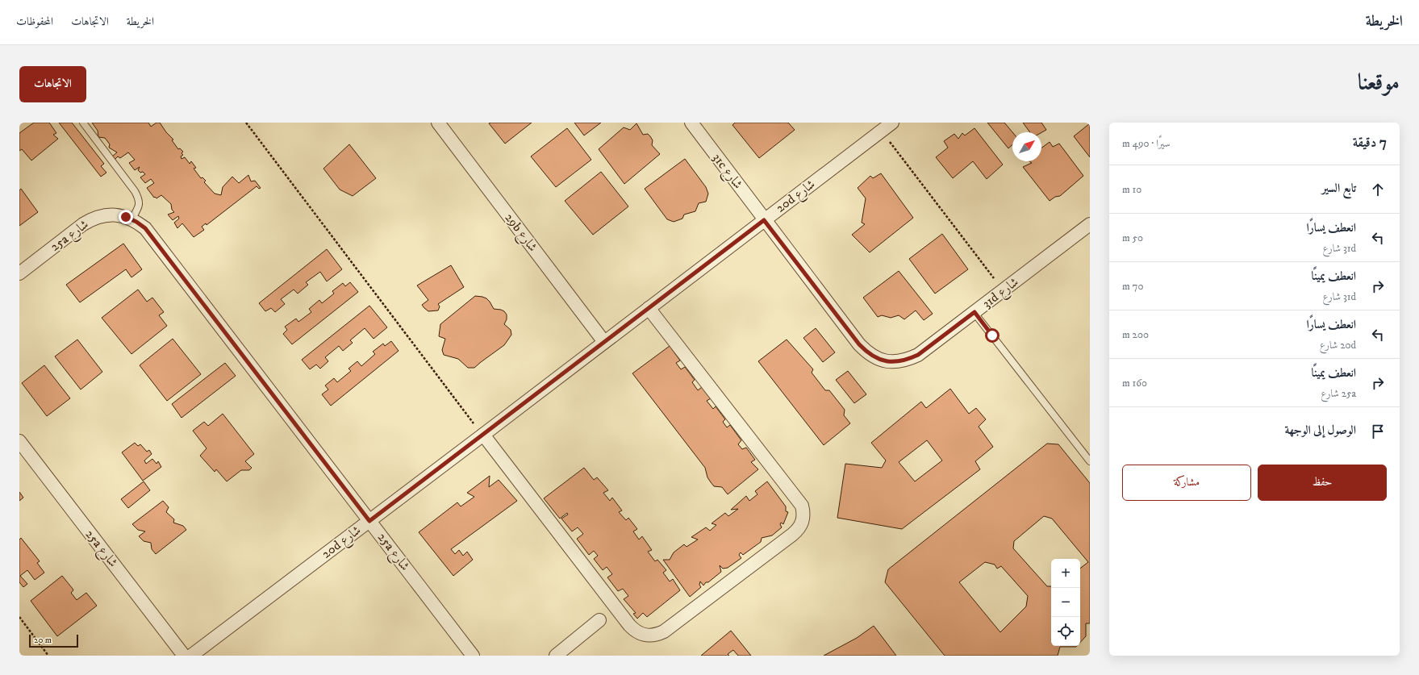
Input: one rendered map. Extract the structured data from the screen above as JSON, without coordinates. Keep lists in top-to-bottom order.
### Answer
{
  "streets": {
    "street": [
      "31c شارع",
      "20d شارع",
      "29b شارع",
      "25a شارع",
      "31d شارع"
    ]
  },
  "crossings": [
    ["31c شارع", "20d شارع"],
    ["31c شارع", "31d شارع"],
    ["20d شارع", "29b شارع"],
    ["20d شارع", "25a شارع"],
    ["20d شارع", "31d شارع"]
  ],
  "scale_bar": "20 m",
  "north": "top right",
  "page": {
    "header": "الخريطة",
    "nav": ["الخريطة", "الاتجاهات", "المحفوظات"],
    "title": "موقعنا",
    "buttons": [
      "الاتجاهات",
      ["حفظ", "مشاركة"]
    ],
    "heading": ["7 دقيقة", "سيرًا · 490 m"],
    "list": [
      ["تابع السير", "10 m"],
      ["انعطف يسارًا", "31d شارع", "50 m"],
      ["انعطف يمينًا", "31d شارع", "70 m"],
      ["انعطف يسارًا", "20d شارع", "200 m"],
      ["انعطف يمينًا", "25a شارع", "160 m"],
      "الوصول إلى الوجهة"
    ],
    "map_buttons": ["+", "−"],
    "scale": "20 m"
  }
}
